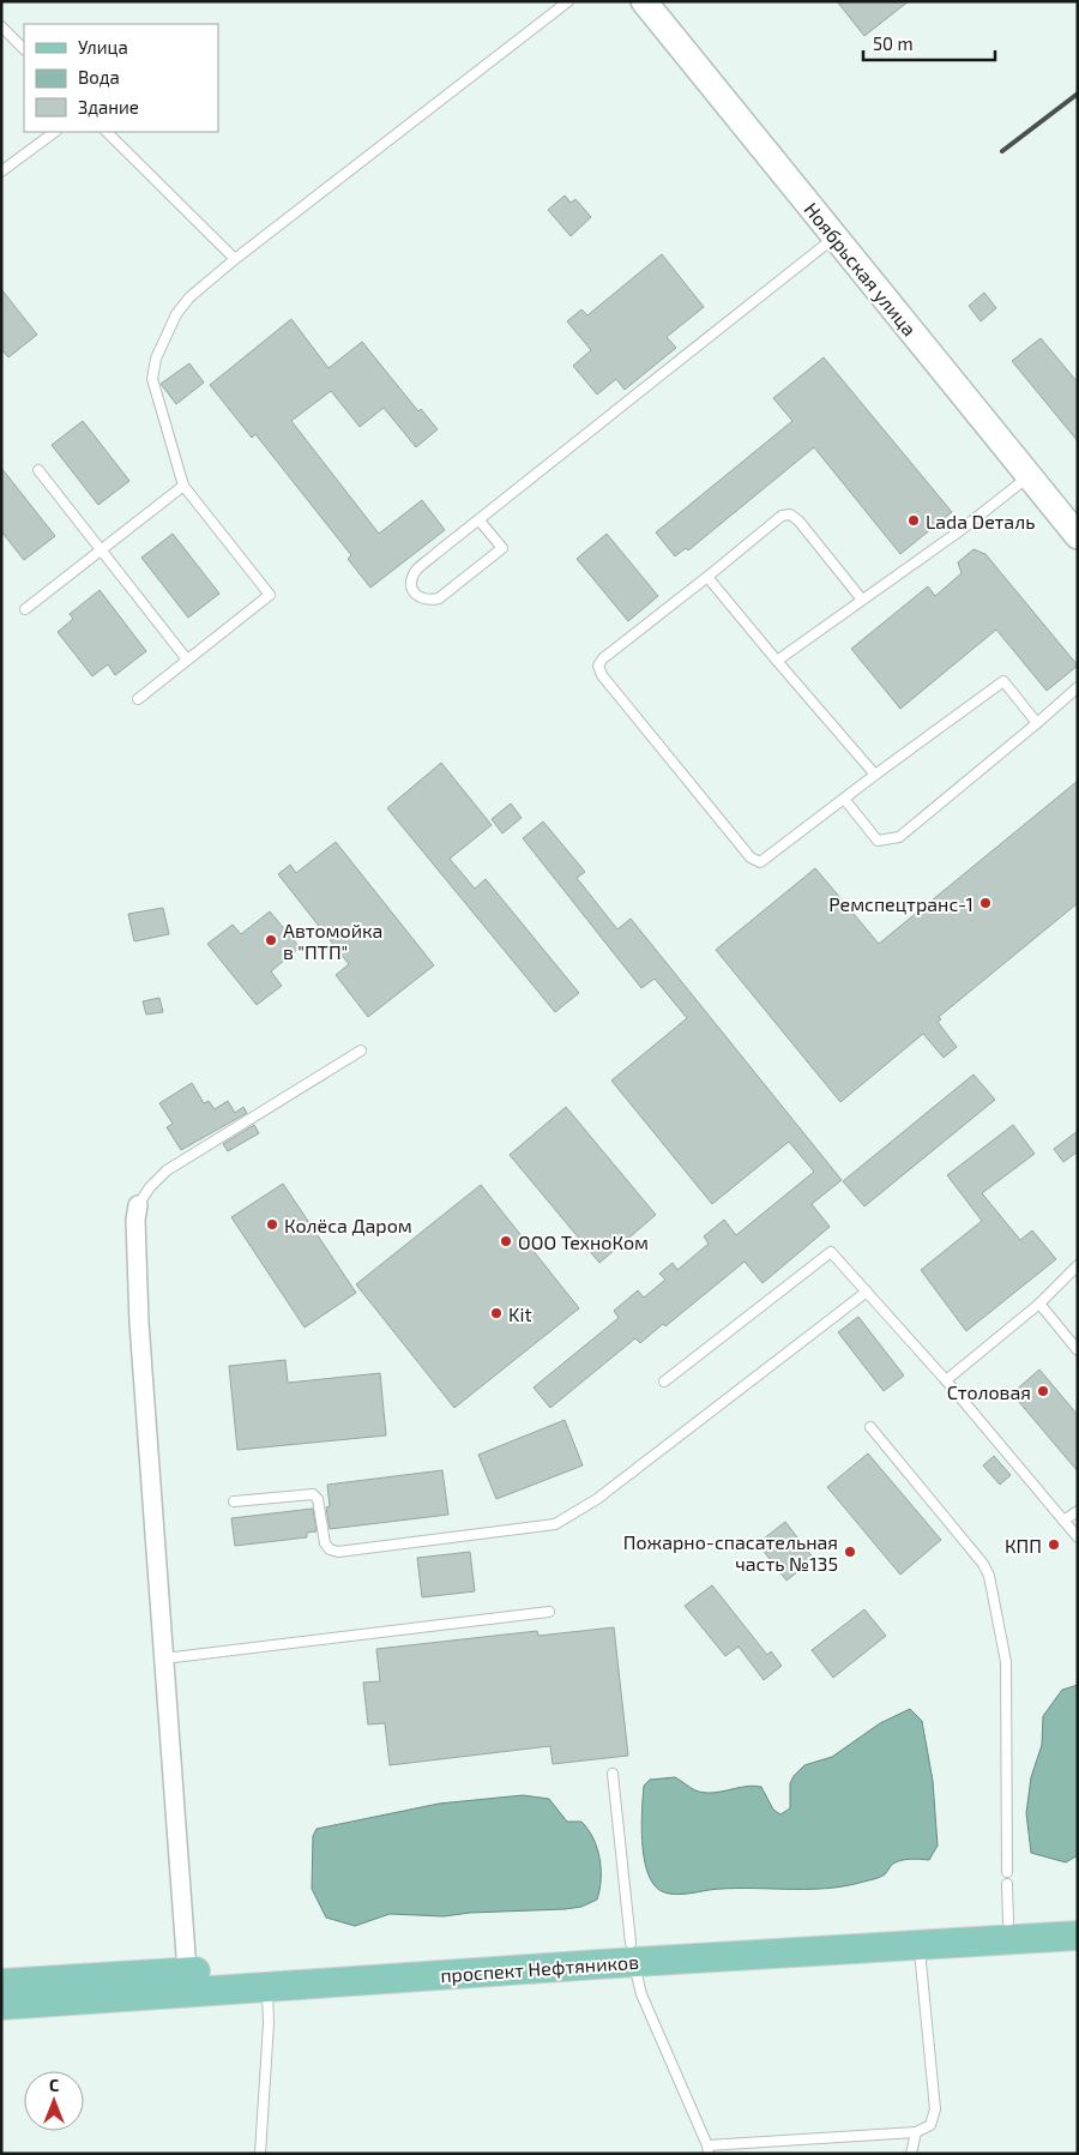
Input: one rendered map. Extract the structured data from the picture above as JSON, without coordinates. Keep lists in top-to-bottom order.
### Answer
{
  "streets": {
    "main road": ["Ноябрьская улица", "проспект Нефтяников"]
  },
  "places": [
    "Lada Dеталь",
    "Ремспецтранс-1",
    "Автомойка в \"ПТП\"",
    "Колёса Даром",
    "ООО ТехноКом",
    "Kit",
    "Столовая",
    "КПП",
    "Пожарно-спасательная часть №135"
  ],
  "legend": ["Улица", "Вода", "Здание"],
  "scale_bar": "50 m",
  "north": "top"
}
